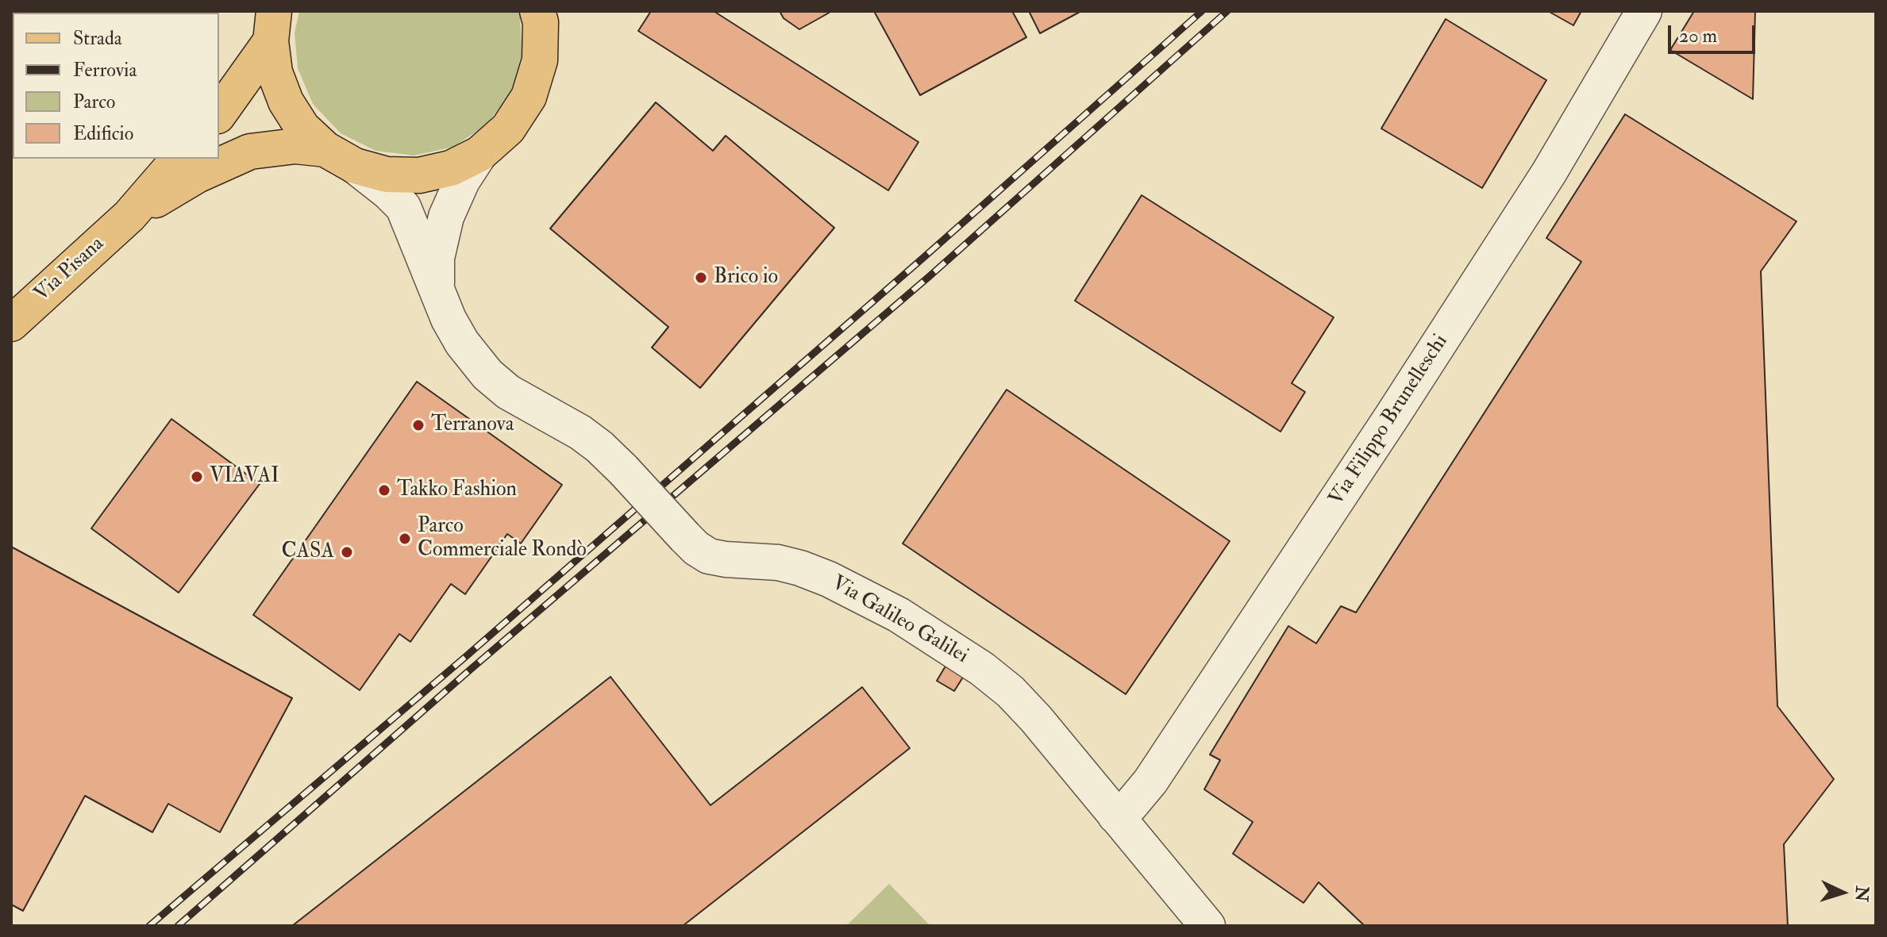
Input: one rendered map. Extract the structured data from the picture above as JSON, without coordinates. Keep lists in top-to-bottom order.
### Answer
{
  "streets": {
    "main road": ["Via Pisana"],
    "street": ["Via Filippo Brunelleschi", "Via Galileo Galilei"]
  },
  "crossings": [
    ["Via Pisana", "Via Galileo Galilei"],
    ["Via Filippo Brunelleschi", "Via Galileo Galilei"]
  ],
  "places": [
    "Brico io",
    "Terranova",
    "VIAVAI",
    "Takko Fashion",
    "Parco Commerciale Rondò",
    "CASA"
  ],
  "legend": [
    "Strada",
    "Ferrovia",
    "Parco",
    "Edificio"
  ],
  "scale_bar": "20 m",
  "north": "right"
}
